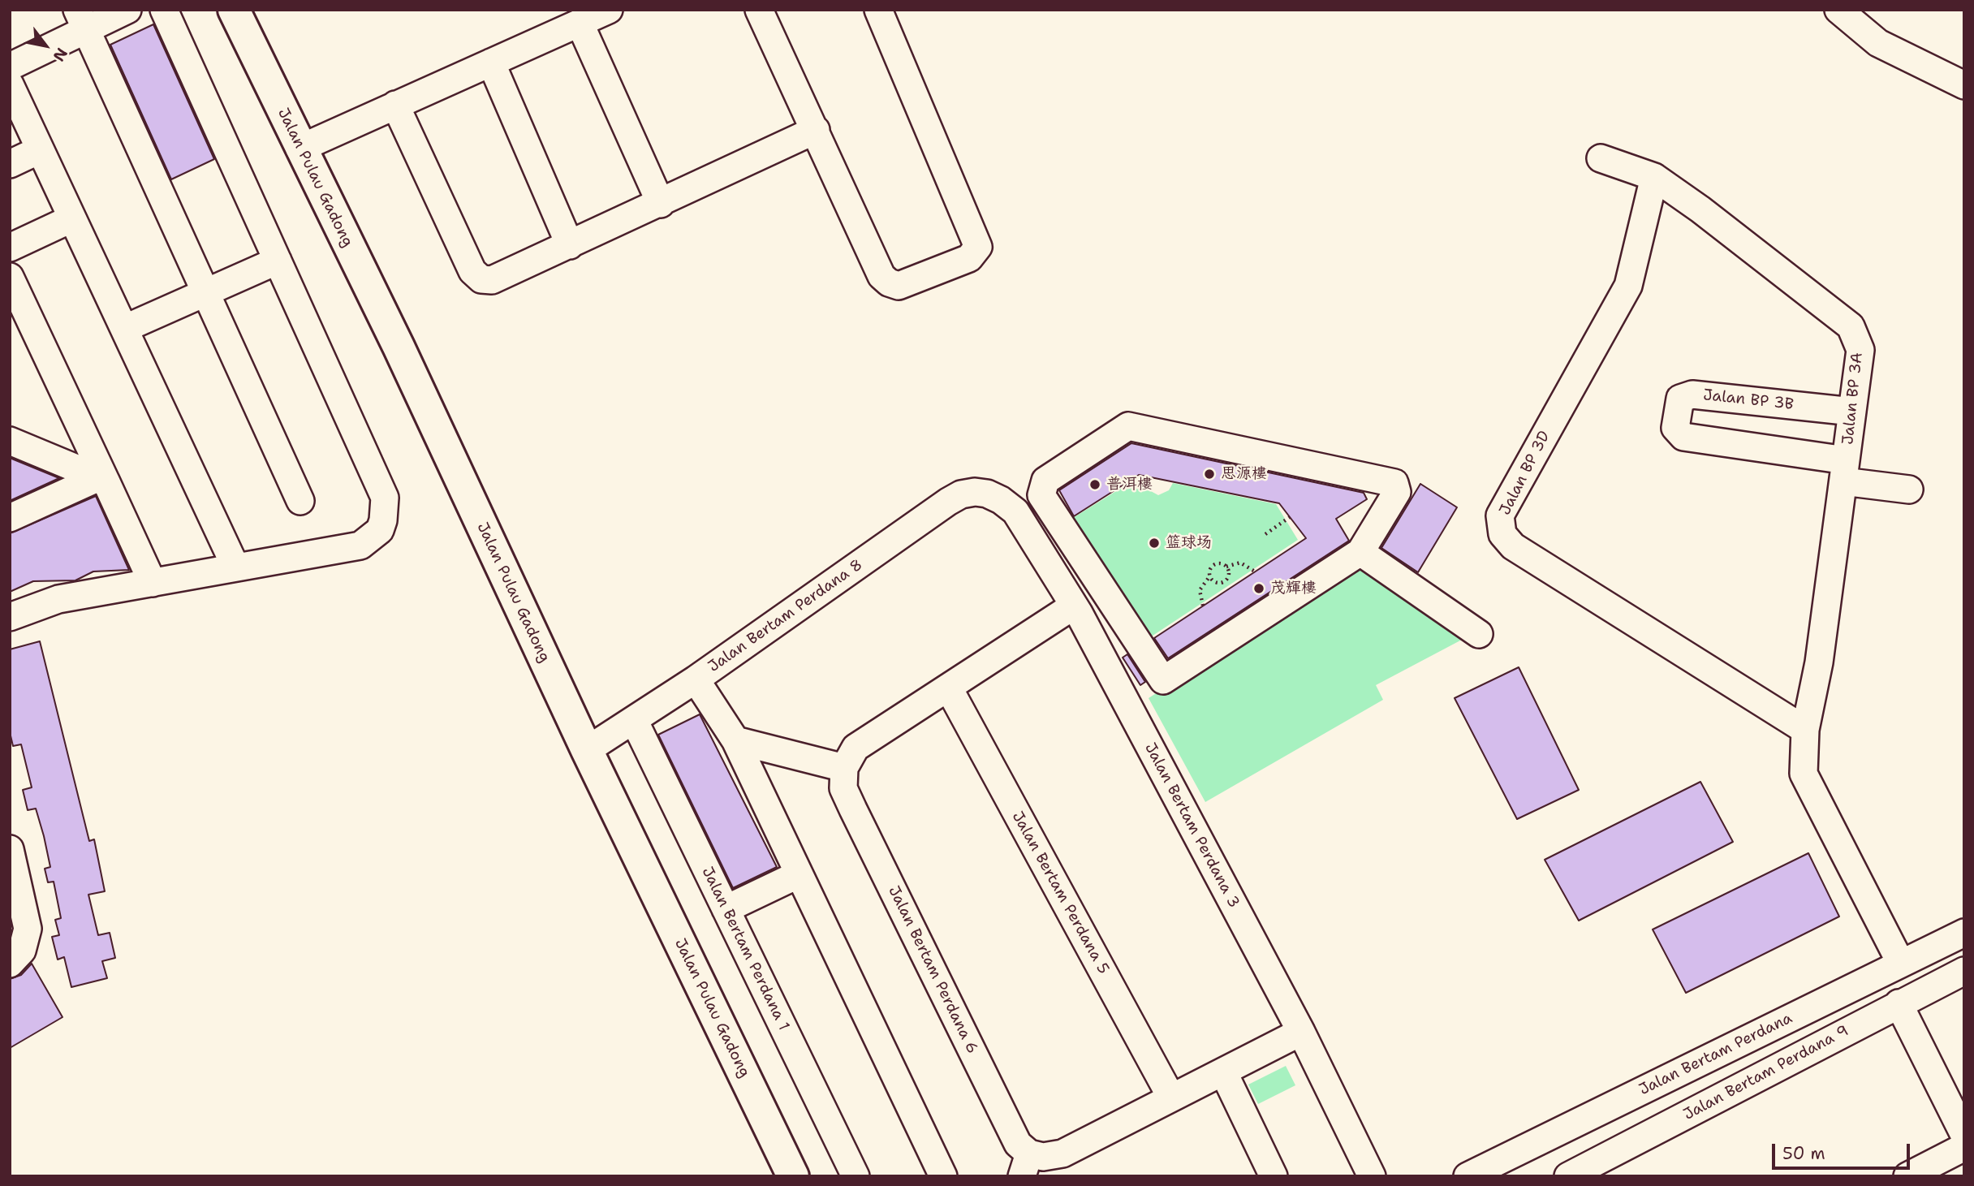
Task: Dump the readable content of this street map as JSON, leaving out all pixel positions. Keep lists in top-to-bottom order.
{
  "streets": {
    "main road": ["Jalan Pulau Gadong"],
    "street": [
      "Jalan BP 3A",
      "Jalan BP 3B",
      "Jalan BP 3D",
      "Jalan Bertam Perdana 8",
      "Jalan Bertam Perdana 3",
      "Jalan Bertam Perdana 5",
      "Jalan Bertam Perdana 1",
      "Jalan Bertam Perdana 6",
      "Jalan Bertam Perdana",
      "Jalan Bertam Perdana 9"
    ]
  },
  "crossings": [
    ["Jalan Pulau Gadong", "Jalan Bertam Perdana 8"],
    ["Jalan BP 3A", "Jalan BP 3B"],
    ["Jalan BP 3A", "Jalan BP 3D"],
    ["Jalan BP 3A", "Jalan Bertam Perdana"],
    ["Jalan Bertam Perdana 8", "Jalan Bertam Perdana 3"],
    ["Jalan Bertam Perdana 8", "Jalan Bertam Perdana 1"]
  ],
  "places": [
    "思源樓",
    "普洱樓",
    "篮球场",
    "茂輝樓"
  ],
  "scale_bar": "50 m",
  "north": "bottom right"
}
